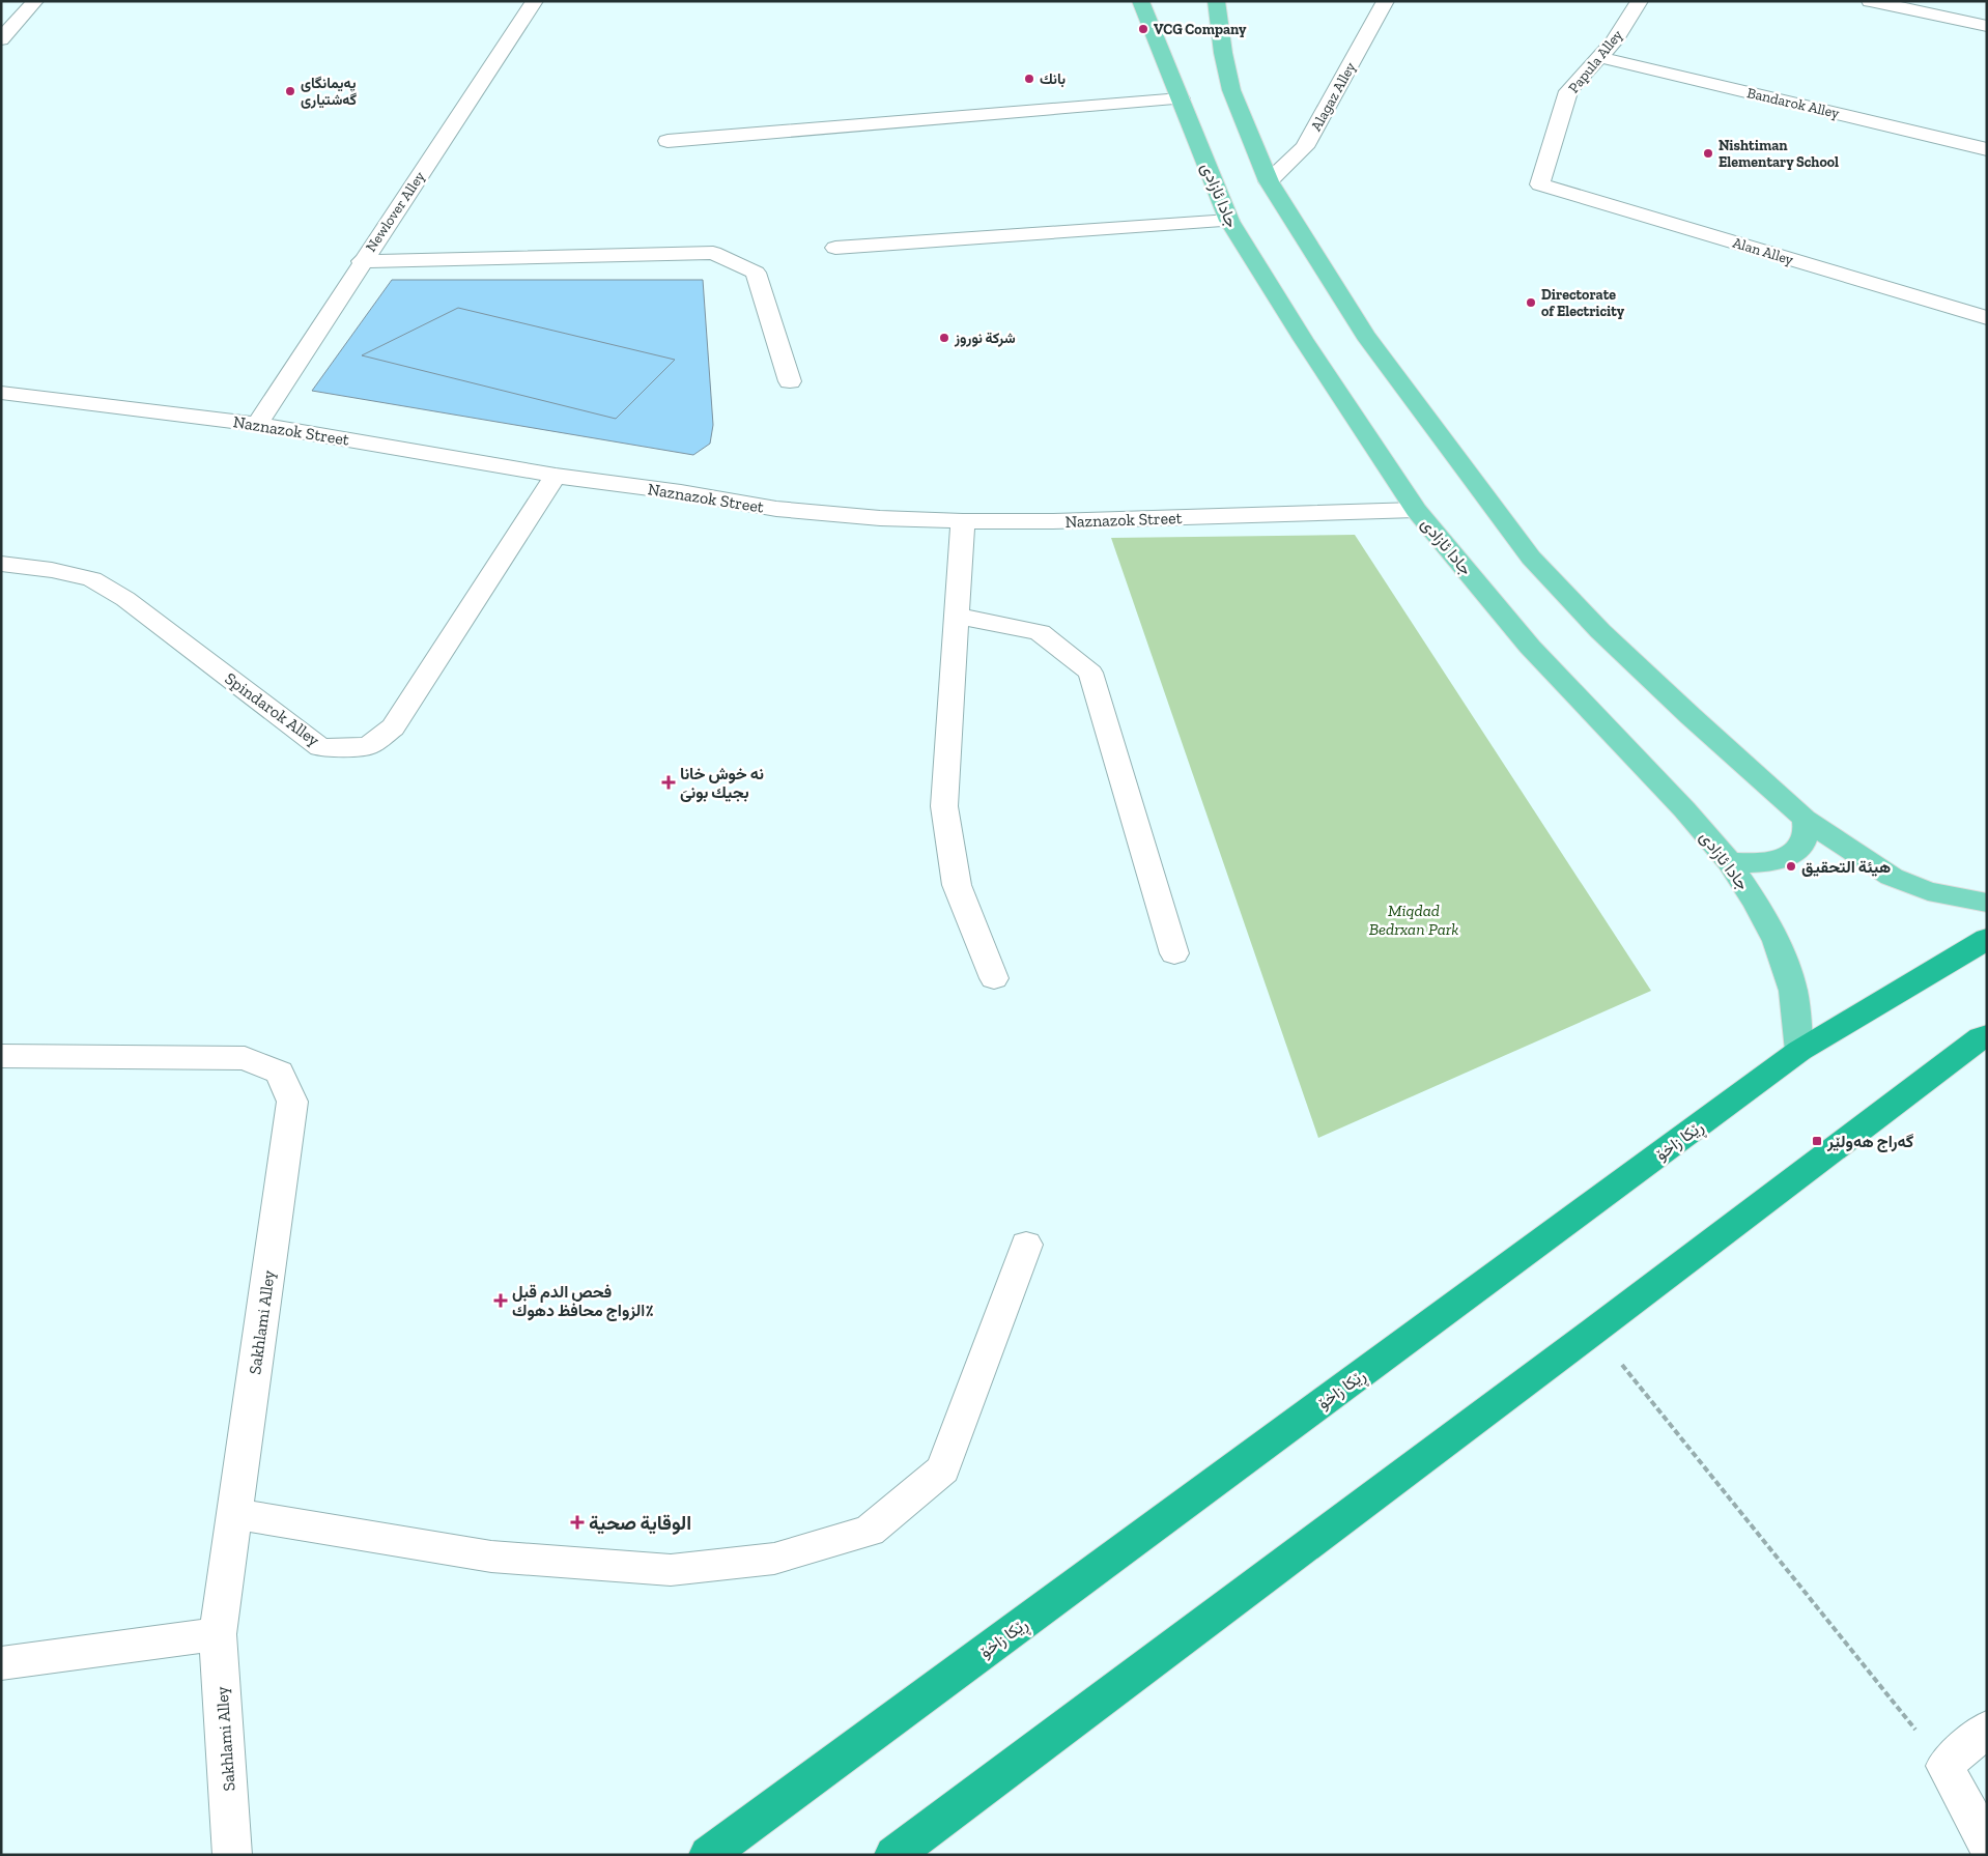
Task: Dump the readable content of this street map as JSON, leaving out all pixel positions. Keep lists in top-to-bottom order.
{
  "streets": {
    "highway": ["ڕێکا زاخۆ"],
    "main road": ["جادا ئازادی"],
    "street": [
      "Papula Alley",
      "Alagaz Alley",
      "Bandarok Alley",
      "Newlover Alley",
      "Alan Alley",
      "Naznazok Street",
      "Spindarok Alley",
      "Sakhlami Alley"
    ]
  },
  "crossings": [
    ["Papula Alley", "Bandarok Alley"],
    ["Papula Alley", "Alan Alley"],
    ["جادا ئازادی", "Naznazok Street"],
    ["جادا ئازادی", "ڕێکا زاخۆ"],
    ["Newlover Alley", "Naznazok Street"],
    ["Naznazok Street", "Spindarok Alley"]
  ],
  "parks": ["Miqdad Bedrxan Park"],
  "places": {
    "other": [
      "VCG Company",
      "بانك",
      "پەیمانگای گەشتیاری",
      "Nishtiman Elementary School",
      "Directorate of Electricity",
      "شركة نوروز",
      "هيئة التحقيق"
    ],
    "health": ["نه خوش خانا بجيك بونىَ", "فحص الدم قبل الزواج محافظ دهوك٪", "الوقایة صحیة"],
    "transit": ["گەراج هەولێر"]
  }
}
